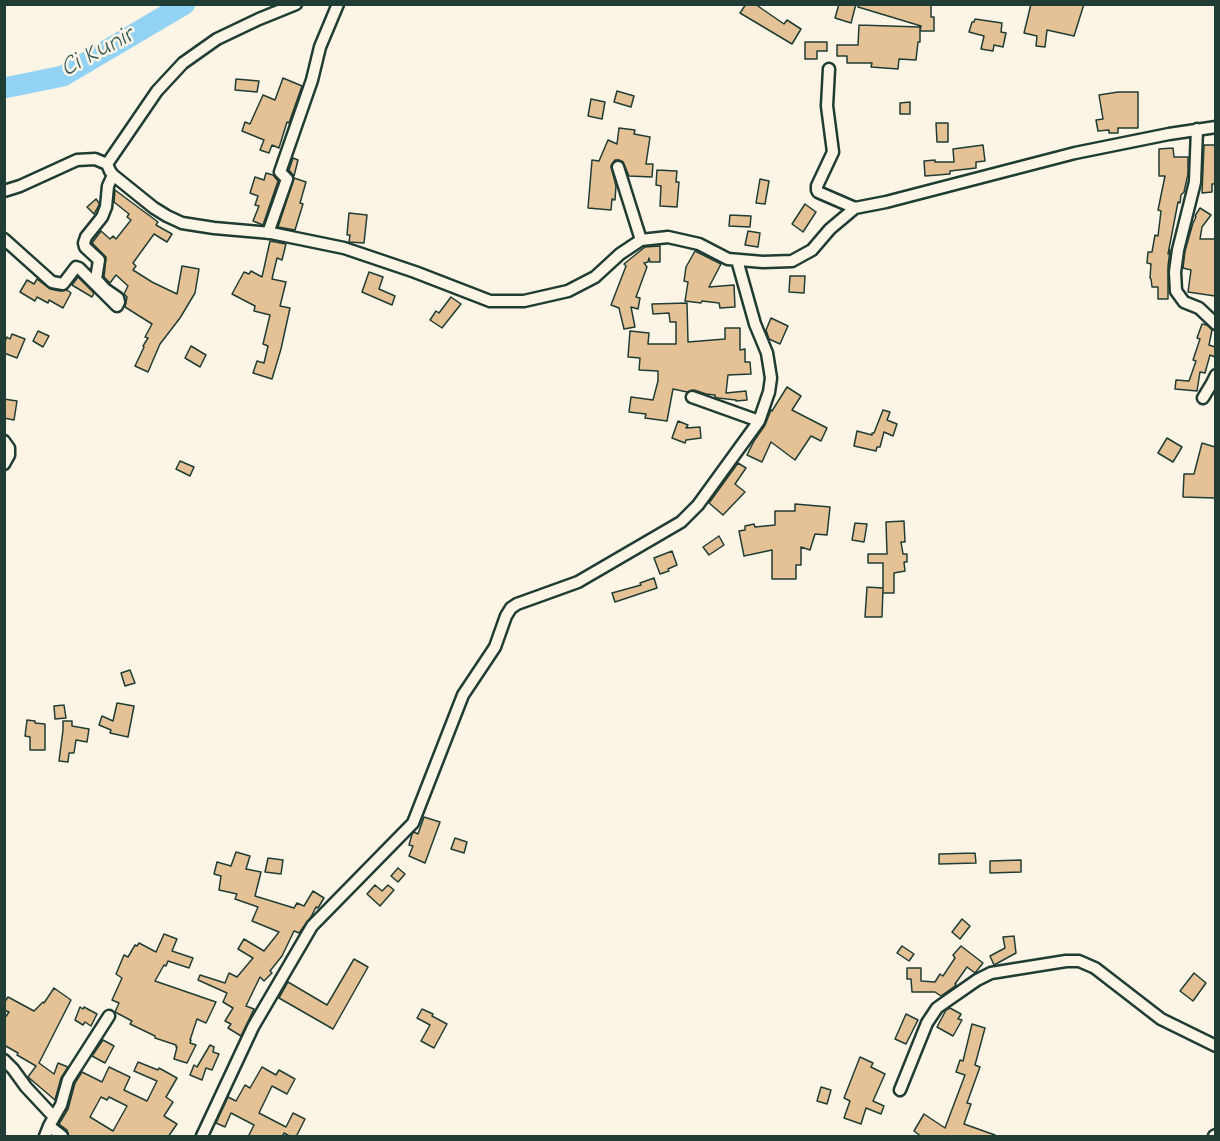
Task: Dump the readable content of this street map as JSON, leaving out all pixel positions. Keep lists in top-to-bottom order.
{
  "water": ["Ci Kunir"]
}
